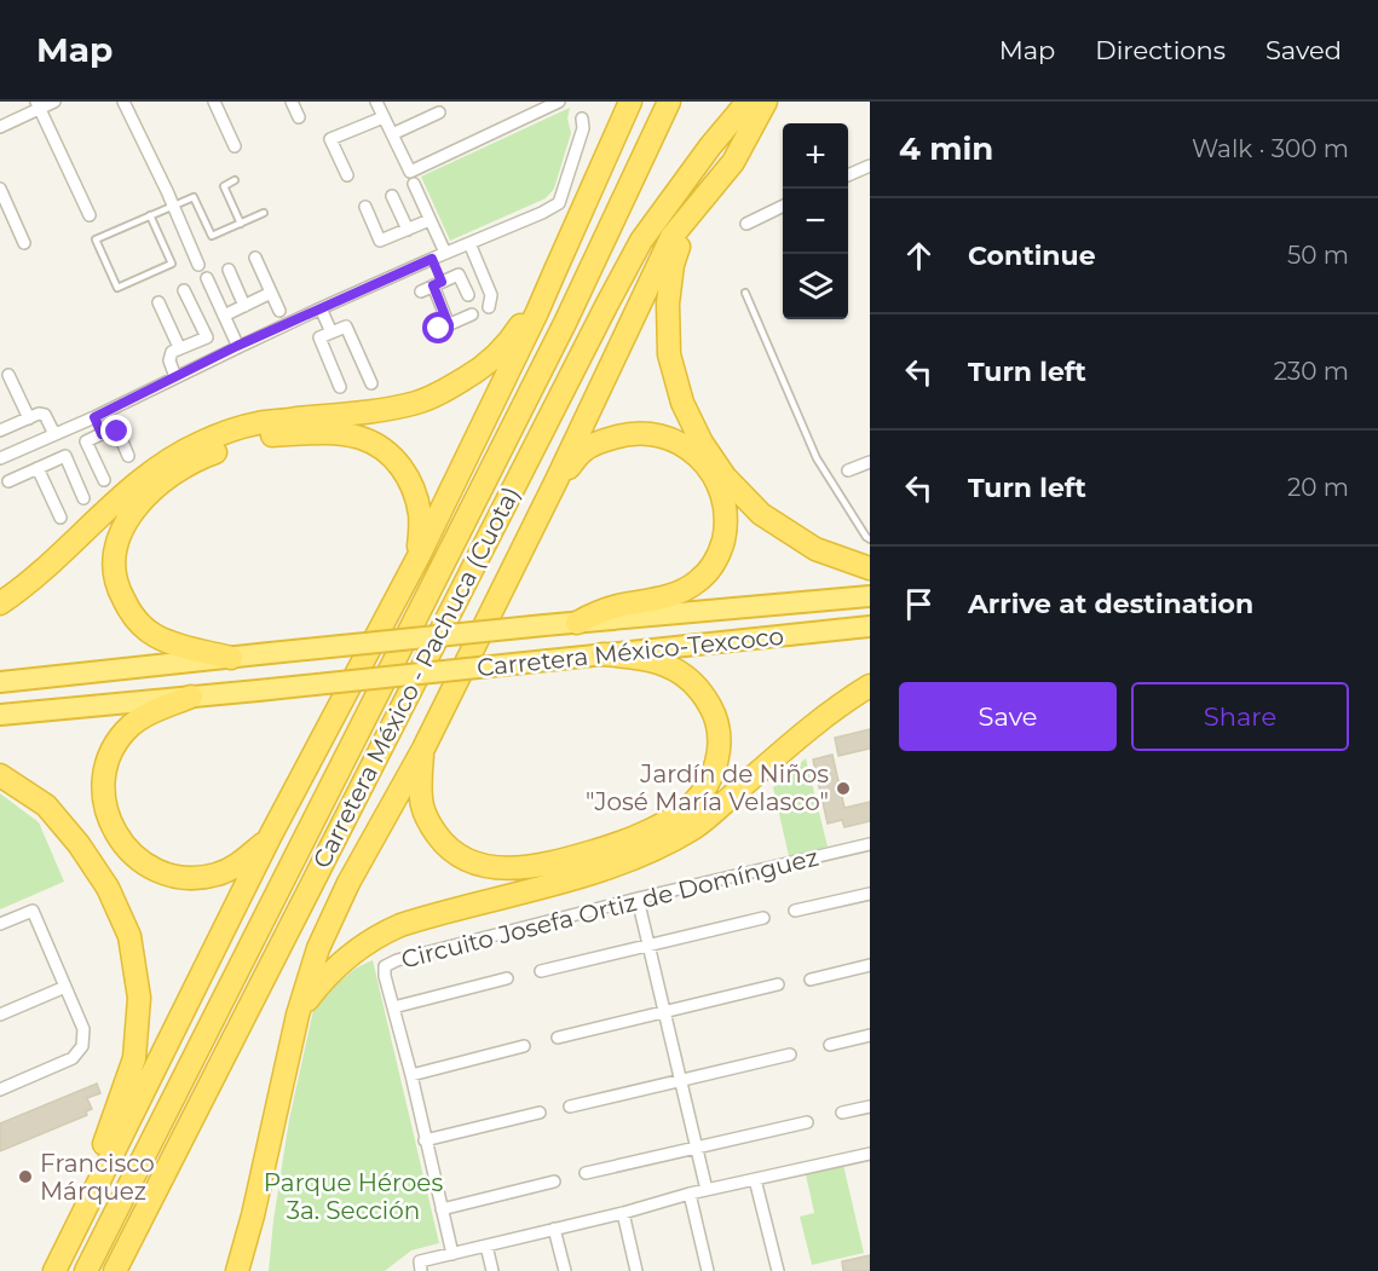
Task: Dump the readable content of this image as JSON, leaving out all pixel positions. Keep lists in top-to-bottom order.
{
  "streets": {
    "highway": ["Carretera México-Texcoco", "Carretera México - Pachuca (Cuota)"],
    "street": ["Circuito Josefa Ortiz de Domínguez"]
  },
  "parks": ["Parque Héroes 3a. Sección"],
  "places": ["Jardín de Niños \"José María Velasco\"", "Francisco Márquez"],
  "page": {
    "header": "Map",
    "nav": ["Map", "Directions", "Saved"],
    "heading": ["4 min", "Walk · 300 m"],
    "map_buttons": ["+", "−"],
    "list": [
      ["Continue", "50 m"],
      ["Turn left", "230 m"],
      ["Turn left", "20 m"],
      "Arrive at destination"
    ],
    "buttons": ["Save", "Share"]
  }
}
